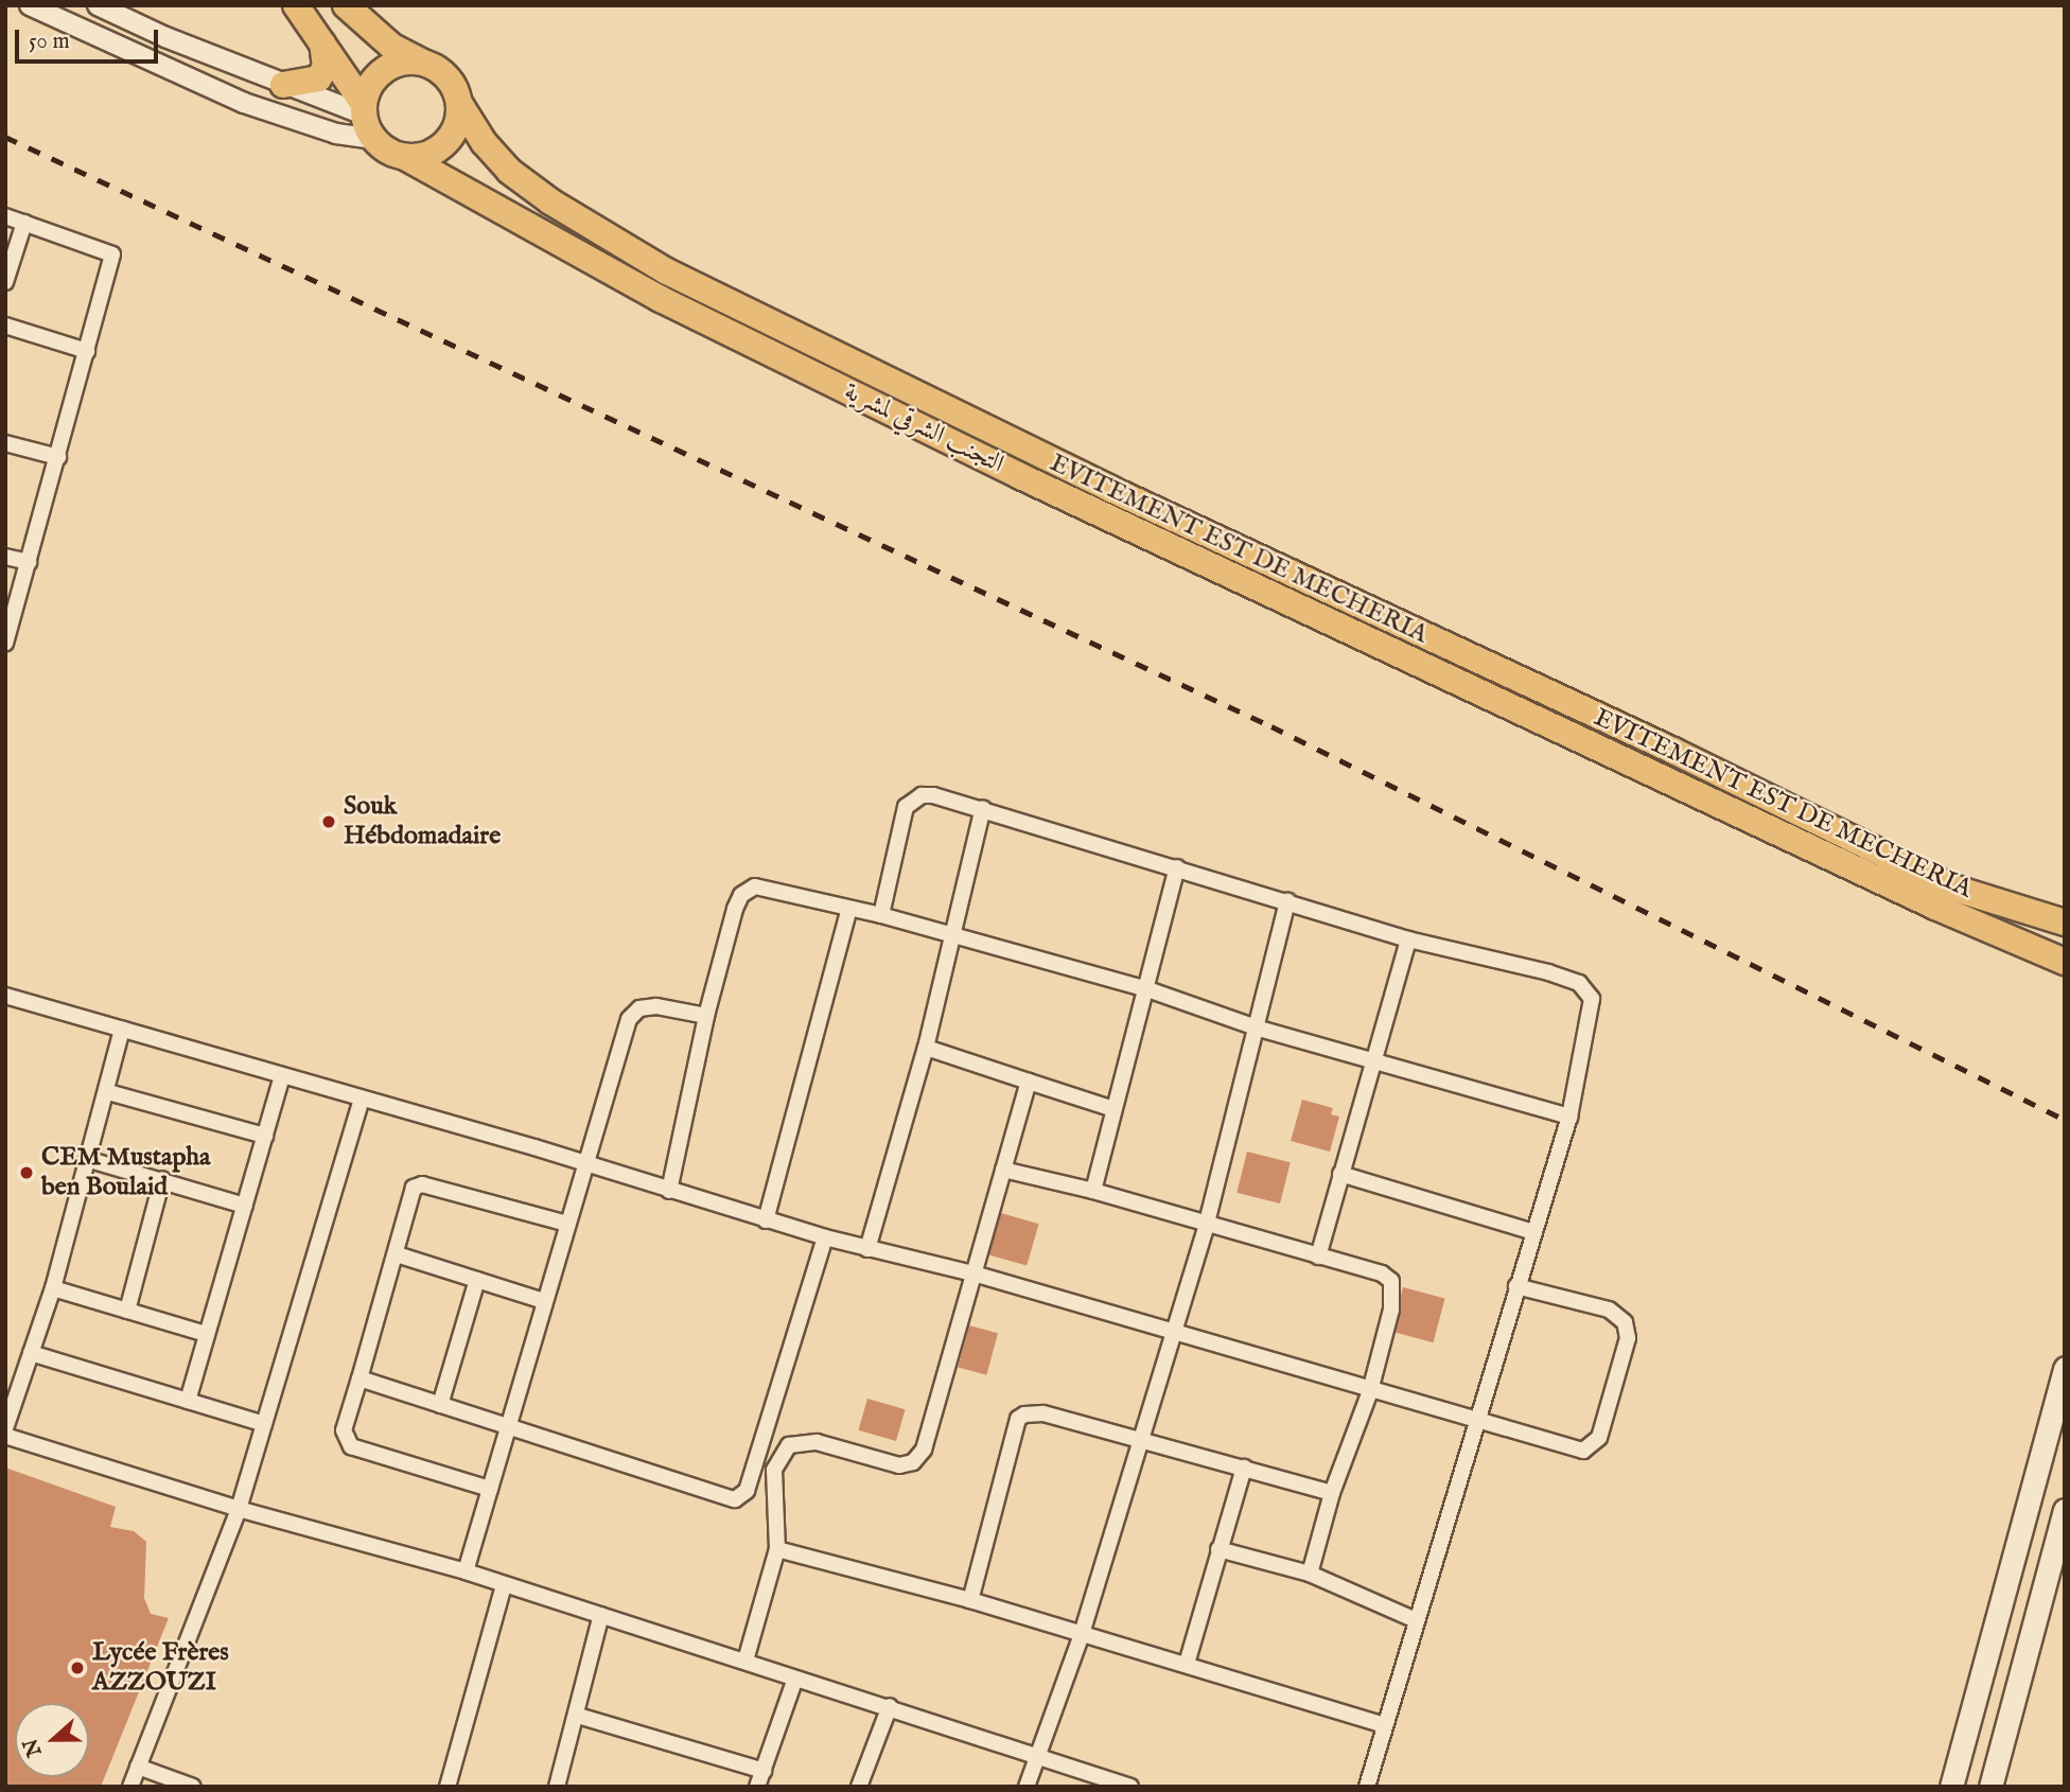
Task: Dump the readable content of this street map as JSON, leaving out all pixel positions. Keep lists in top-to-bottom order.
{
  "streets": {
    "highway": ["التجنب الشرقي لمشرية", "EVITEMENT EST DE MECHERIA"]
  },
  "crossings": [
    ["التجنب الشرقي لمشرية", "EVITEMENT EST DE MECHERIA"]
  ],
  "places": ["Souk Hébdomadaire", "CEM Mustapha ben Boulaid", "Lycée Frères AZZOUZI"],
  "scale_bar": "50 m",
  "north": "left"
}
